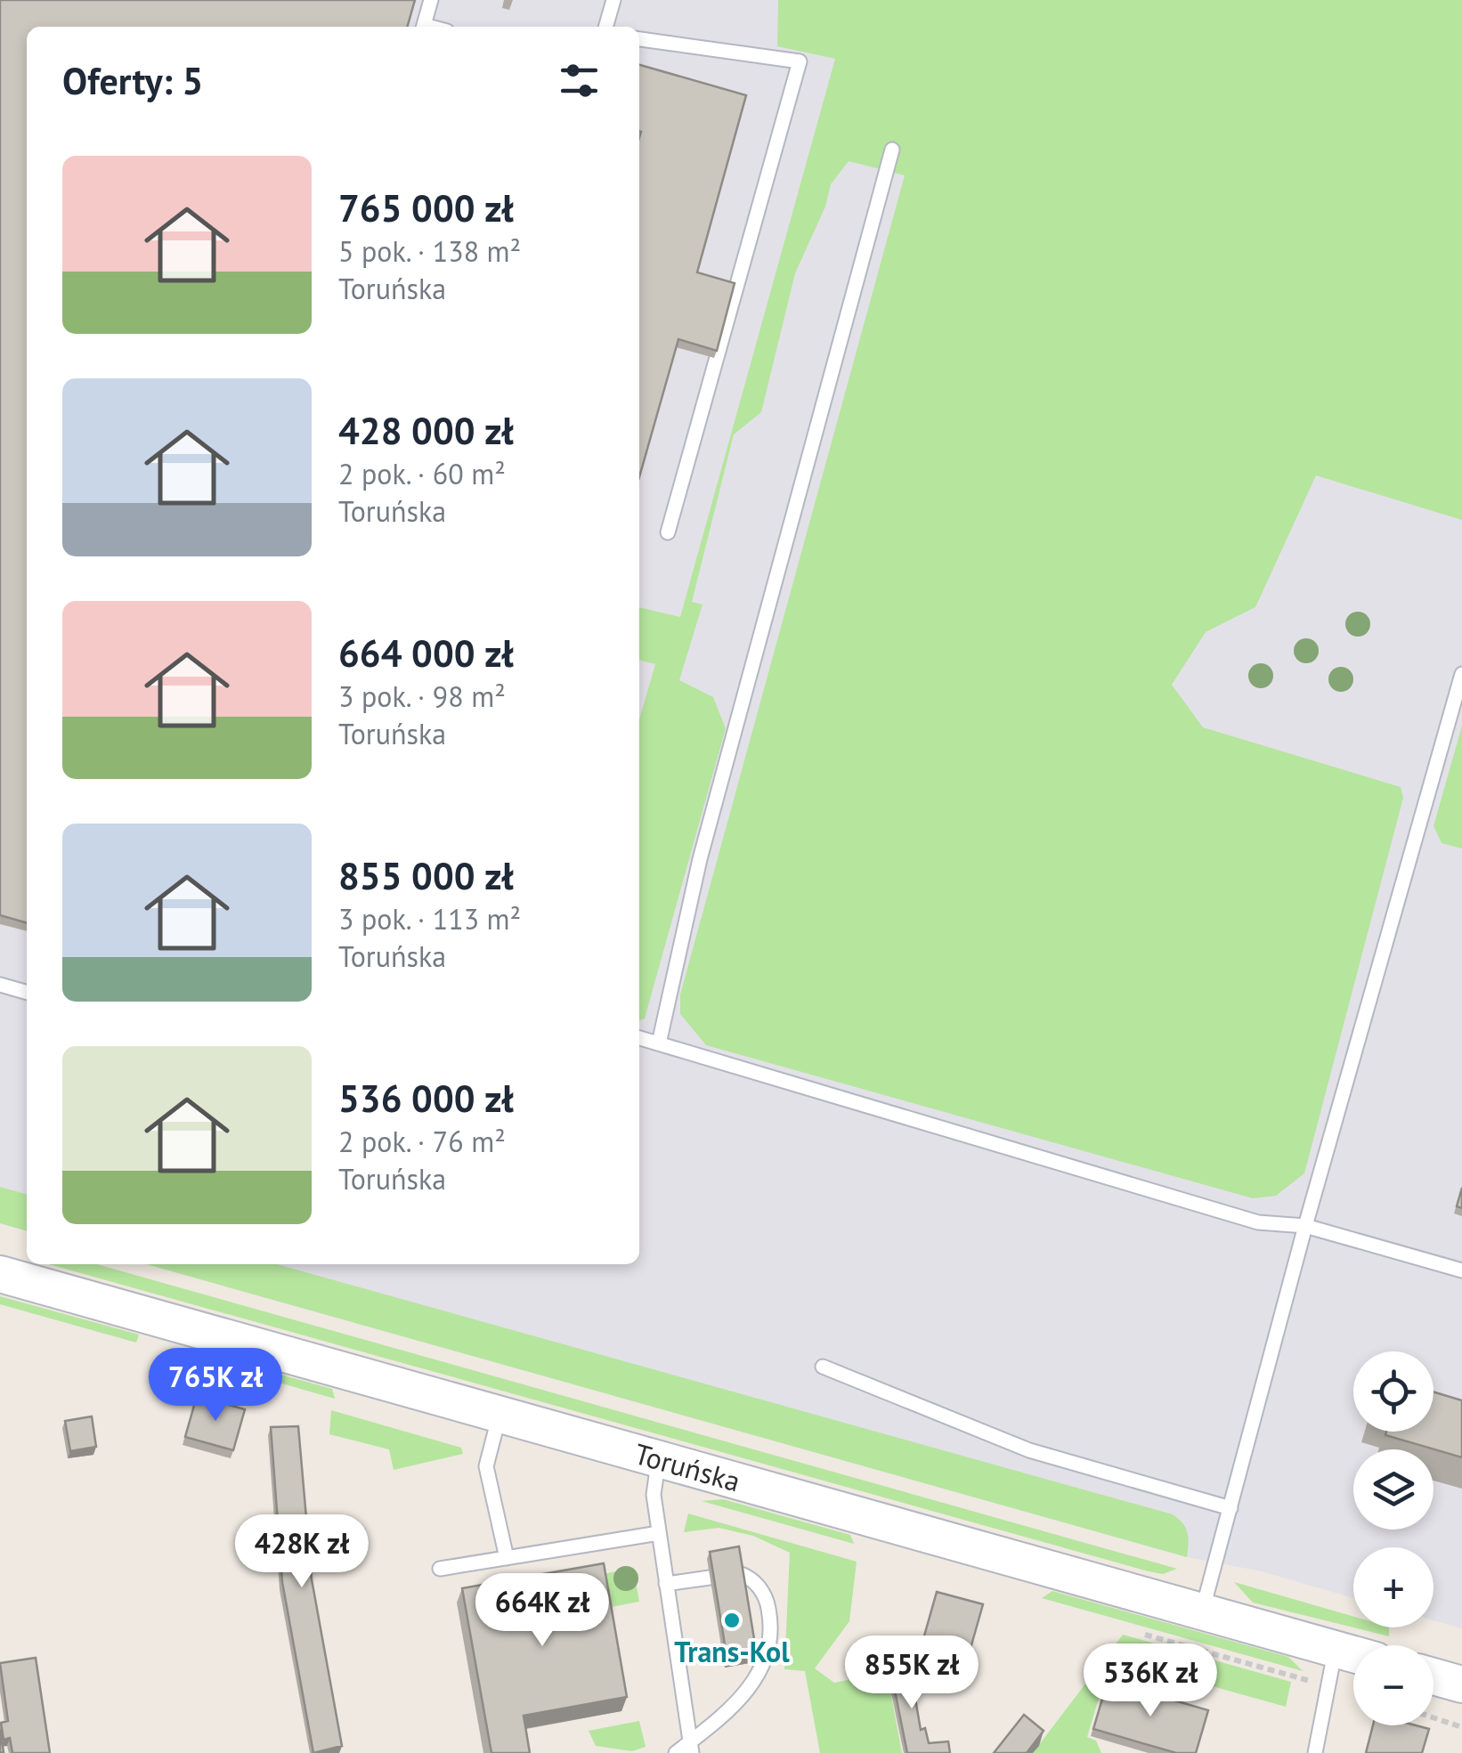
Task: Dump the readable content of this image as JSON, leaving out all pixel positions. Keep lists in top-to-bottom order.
{
  "streets": {
    "street": ["Toruńska"]
  },
  "places": ["Trans-Kol"],
  "page": {
    "heading": "Oferty: 5",
    "list": [
      {
        "name": "765 000 zł",
        "note": "5 pok. · 138 m² · Toruńska"
      },
      {
        "name": "428 000 zł",
        "note": "2 pok. · 60 m² · Toruńska"
      },
      {
        "name": "664 000 zł",
        "note": "3 pok. · 98 m² · Toruńska"
      },
      {
        "name": "855 000 zł",
        "note": "3 pok. · 113 m² · Toruńska"
      },
      {
        "name": "536 000 zł",
        "note": "2 pok. · 76 m² · Toruńska"
      }
    ],
    "price": [
      "765K zł",
      "428K zł",
      "664K zł",
      "855K zł",
      "536K zł"
    ],
    "map_buttons": ["+", "−"]
  }
}
